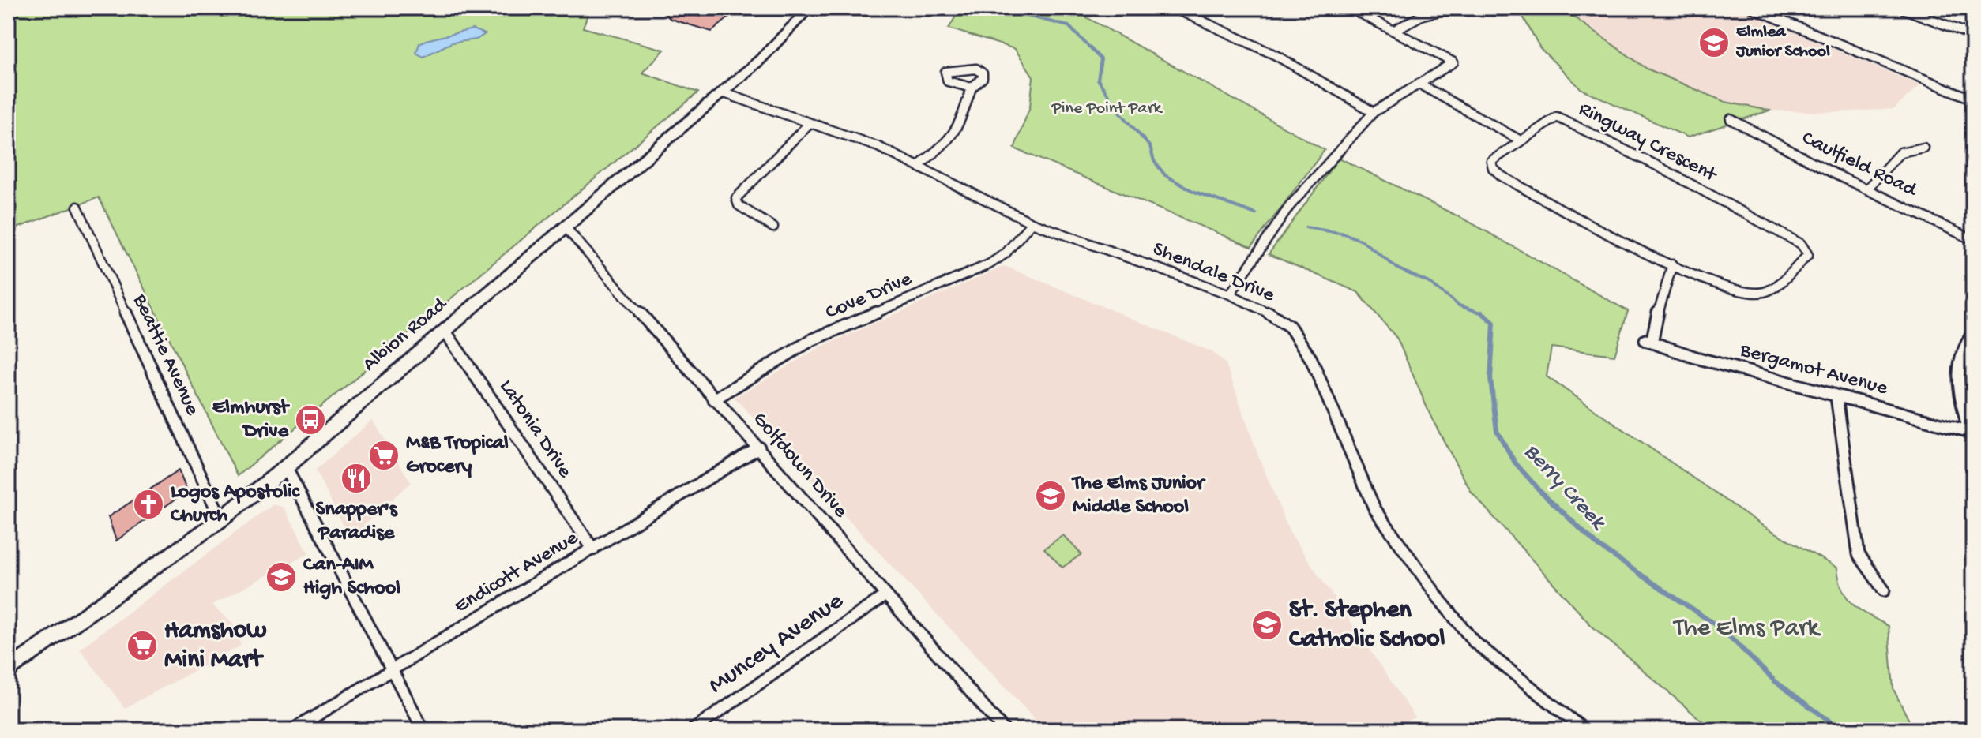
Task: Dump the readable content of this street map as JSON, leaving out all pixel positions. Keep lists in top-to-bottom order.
{
  "streets": {
    "main road": ["Albion Road"],
    "street": [
      "Ringway Crescent",
      "Caulfield Road",
      "Shendale Drive",
      "Cove Drive",
      "Beattie Avenue",
      "Bergamot Avenue",
      "Latonia Drive",
      "Golfdown Drive",
      "Endicott Avenue",
      "Muncey Avenue"
    ]
  },
  "crossings": [
    ["Ringway Crescent", "Bergamot Avenue"],
    ["Shendale Drive", "Cove Drive"],
    ["Shendale Drive", "Albion Road"],
    ["Cove Drive", "Golfdown Drive"],
    ["Albion Road", "Beattie Avenue"],
    ["Albion Road", "Latonia Drive"],
    ["Albion Road", "Golfdown Drive"],
    ["Latonia Drive", "Endicott Avenue"],
    ["Golfdown Drive", "Endicott Avenue"],
    ["Golfdown Drive", "Muncey Avenue"]
  ],
  "water": ["Berry Creek"],
  "parks": ["Pine Point Park", "The Elms Park"],
  "places": {
    "school or university": [
      "Elmlea Junior School",
      "The Elms Junior Middle School",
      "Can-AIM High School",
      "St. Stephen Catholic School"
    ],
    "bus stop": ["Elmhurst Drive"],
    "supermarket": ["M&B Tropical Grocery", "Hamshow Mini Mart"],
    "restaurant": ["Snapper's Paradise"],
    "church": ["Logos Apostolic Church"]
  }
}
